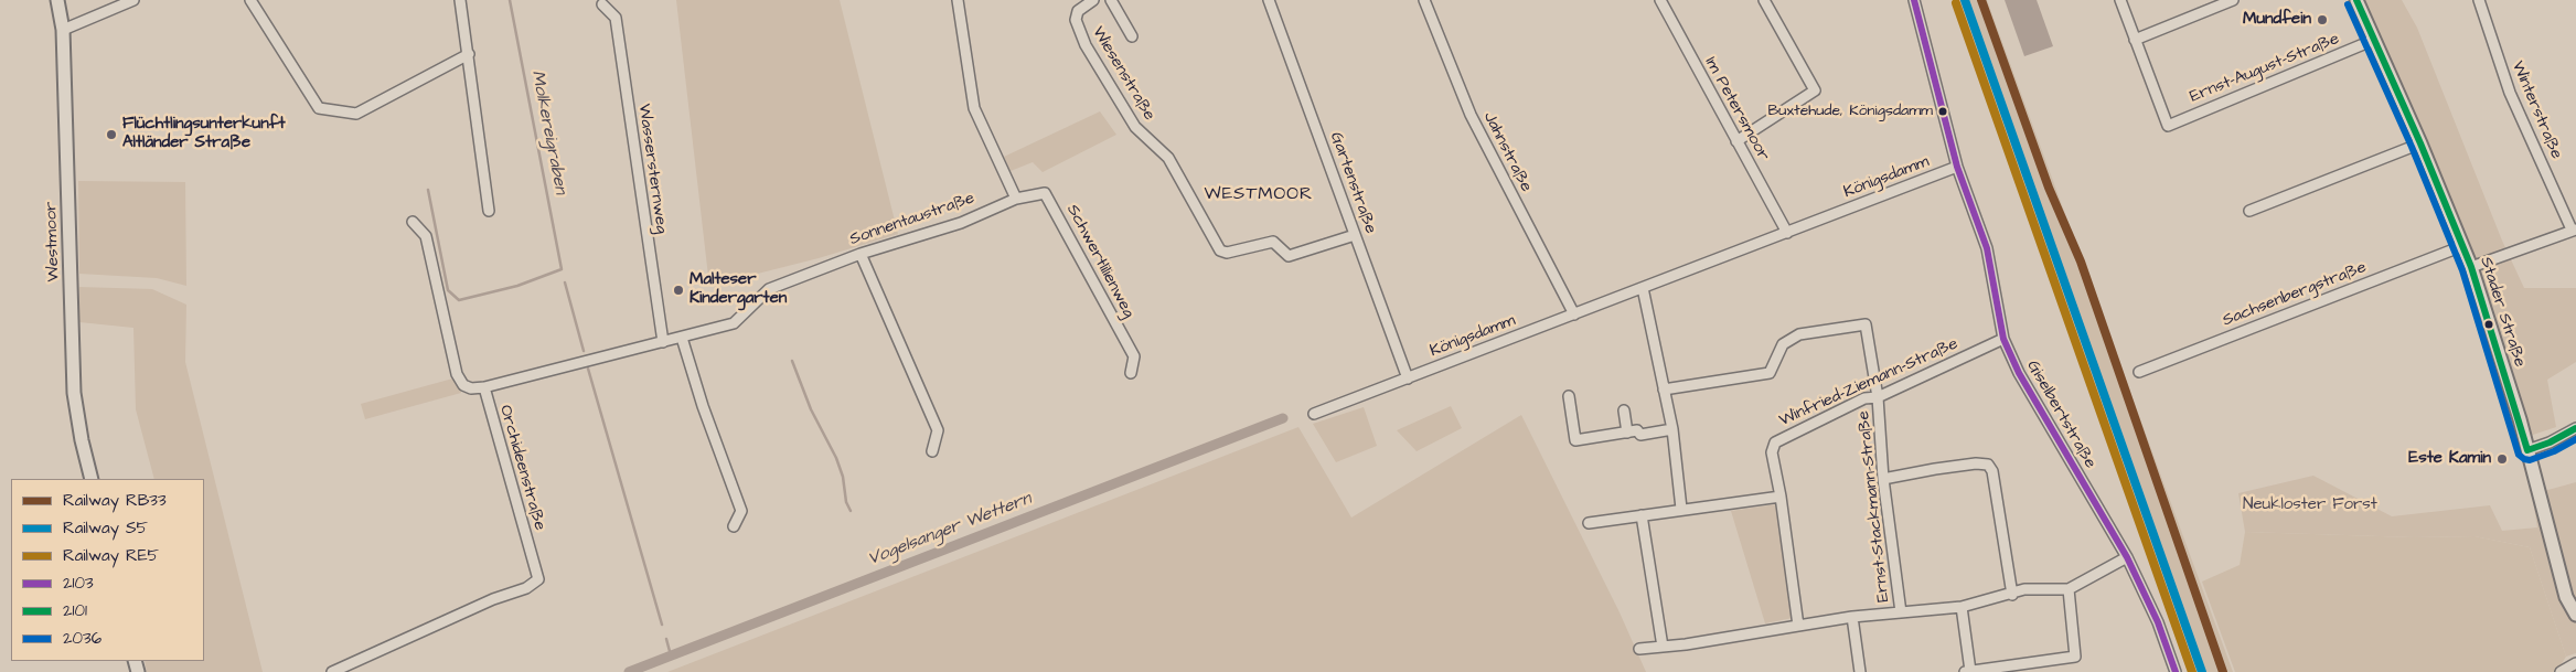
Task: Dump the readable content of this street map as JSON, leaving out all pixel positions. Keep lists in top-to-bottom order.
{
  "streets": {
    "street": [
      "Ernst-August-Straße",
      "Wiesenstraße",
      "Im Petersmoor",
      "Winterstraße",
      "Jahnstraße",
      "Wassersternweg",
      "Königsdamm",
      "Gartenstraße",
      "Sonnentaustraße",
      "Westmoor",
      "Schwertlilienweg",
      "Sachsenbergstraße",
      "Stader Straße",
      "Winfried-Ziemann-Straße",
      "Giselbertstraße",
      "Orchideenstraße",
      "Ernst-Stackmann-Straße"
    ]
  },
  "crossings": [
    ["Ernst-August-Straße", "Stader Straße"],
    ["Wiesenstraße", "Gartenstraße"],
    ["Im Petersmoor", "Königsdamm"],
    ["Jahnstraße", "Königsdamm"],
    ["Wassersternweg", "Orchideenstraße"],
    ["Königsdamm", "Gartenstraße"],
    ["Königsdamm", "Giselbertstraße"],
    ["Sonnentaustraße", "Schwertlilienweg"],
    ["Sonnentaustraße", "Orchideenstraße"],
    ["Sachsenbergstraße", "Stader Straße"],
    ["Winfried-Ziemann-Straße", "Giselbertstraße"],
    ["Winfried-Ziemann-Straße", "Ernst-Stackmann-Straße"]
  ],
  "districts": ["WESTMOOR"],
  "water": ["Molkereigraben", "Vogelsanger Wettern"],
  "parks": ["Neukloster Forst"],
  "places": [
    "Mundfein",
    "Buxtehude, Königsdamm",
    "Flüchtlingsunterkunft Altländer Straße",
    "Malteser Kindergarten",
    "Este Kamin"
  ],
  "lines": [
    "rail line RB33",
    "rail line S5",
    "transit line 2103",
    "transit line 2101",
    "rail line RE5",
    "transit line 2036"
  ],
  "legend": [
    "Railway RB33",
    "Railway S5",
    "Railway RE5",
    "2103",
    "2101",
    "2036"
  ]
}
